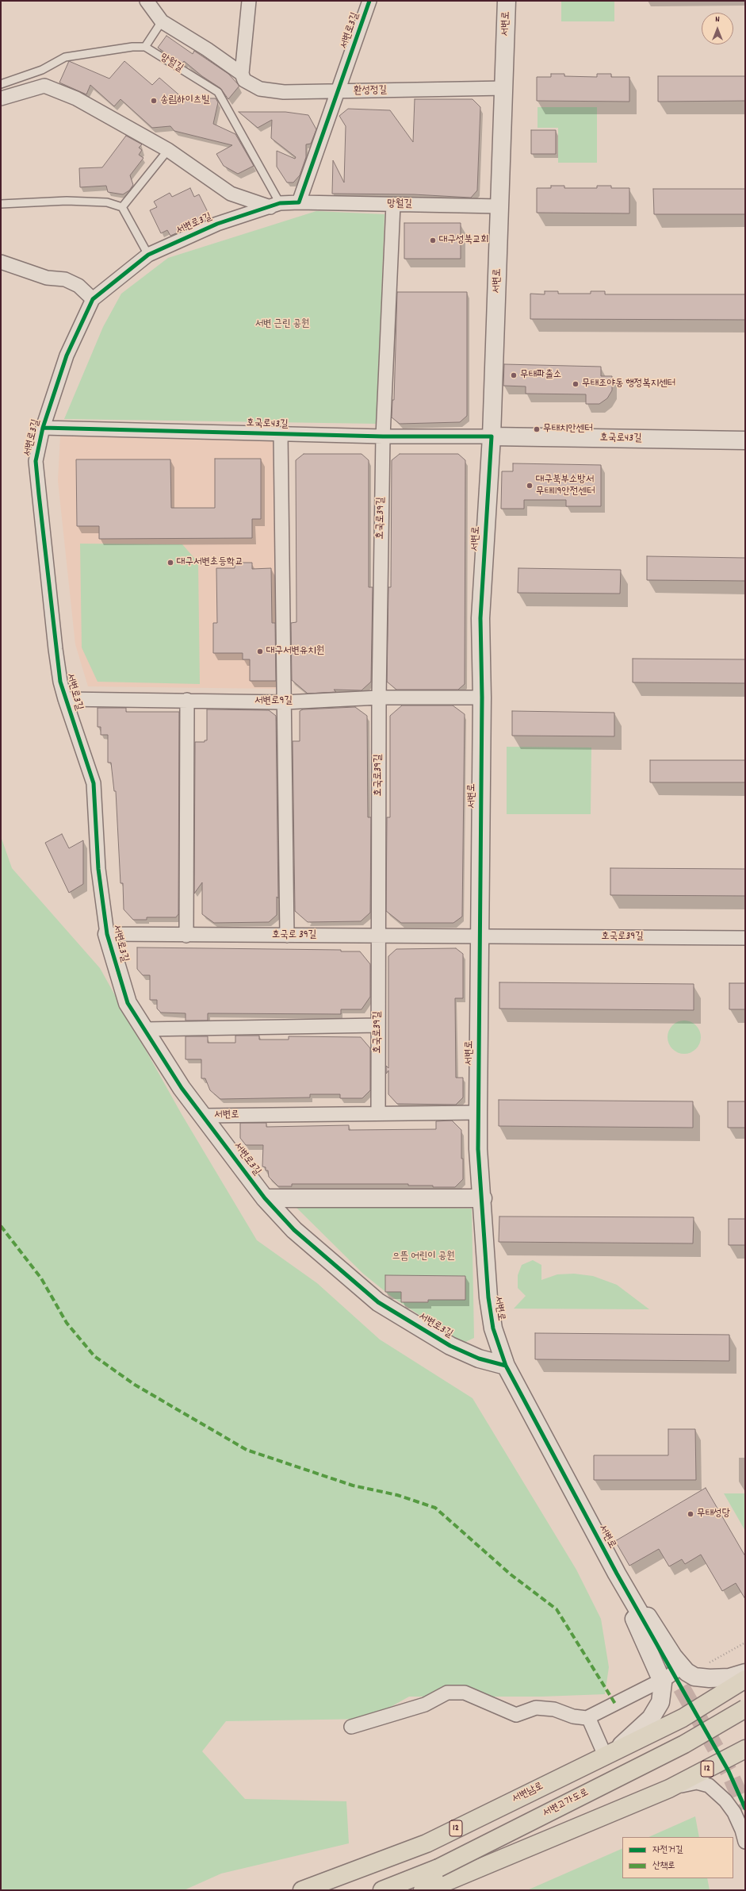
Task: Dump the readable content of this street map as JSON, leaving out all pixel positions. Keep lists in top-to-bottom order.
{
  "streets": {
    "highway": ["12", "서변남로", "서변고가도로"],
    "street": [
      "서변로",
      "서변로3길",
      "망월길",
      "환성정길",
      "호국로43길",
      "호국로39길",
      "서변로9길",
      "호국로 39길"
    ]
  },
  "crossings": [
    ["서변로", "서변로3길"],
    ["서변로", "망월길"],
    ["서변로", "환성정길"],
    ["서변로", "호국로43길"],
    ["서변로", "호국로39길"],
    ["서변로", "서변로9길"],
    ["서변로", "호국로 39길"],
    ["서변로3길", "망월길"],
    ["서변로3길", "환성정길"],
    ["서변로3길", "호국로43길"],
    ["서변로3길", "서변로9길"],
    ["서변로3길", "호국로 39길"],
    ["호국로43길", "호국로39길"],
    ["호국로43길", "서변로9길"],
    ["호국로39길", "서변로9길"],
    ["호국로39길", "호국로 39길"]
  ],
  "parks": ["서변 근린 공원", "으뜸 어린이 공원"],
  "places": [
    "송림하이츠빌",
    "대구성북교회",
    "무태파출소",
    "무태조야동 행정복지센터",
    "무태치안센터",
    "대구북부소방서 무태119안전센터",
    "대구서변초등학교",
    "대구서변유치원",
    "무태성당"
  ],
  "legend": ["자전거길", "산책로"],
  "north": "top"
}
